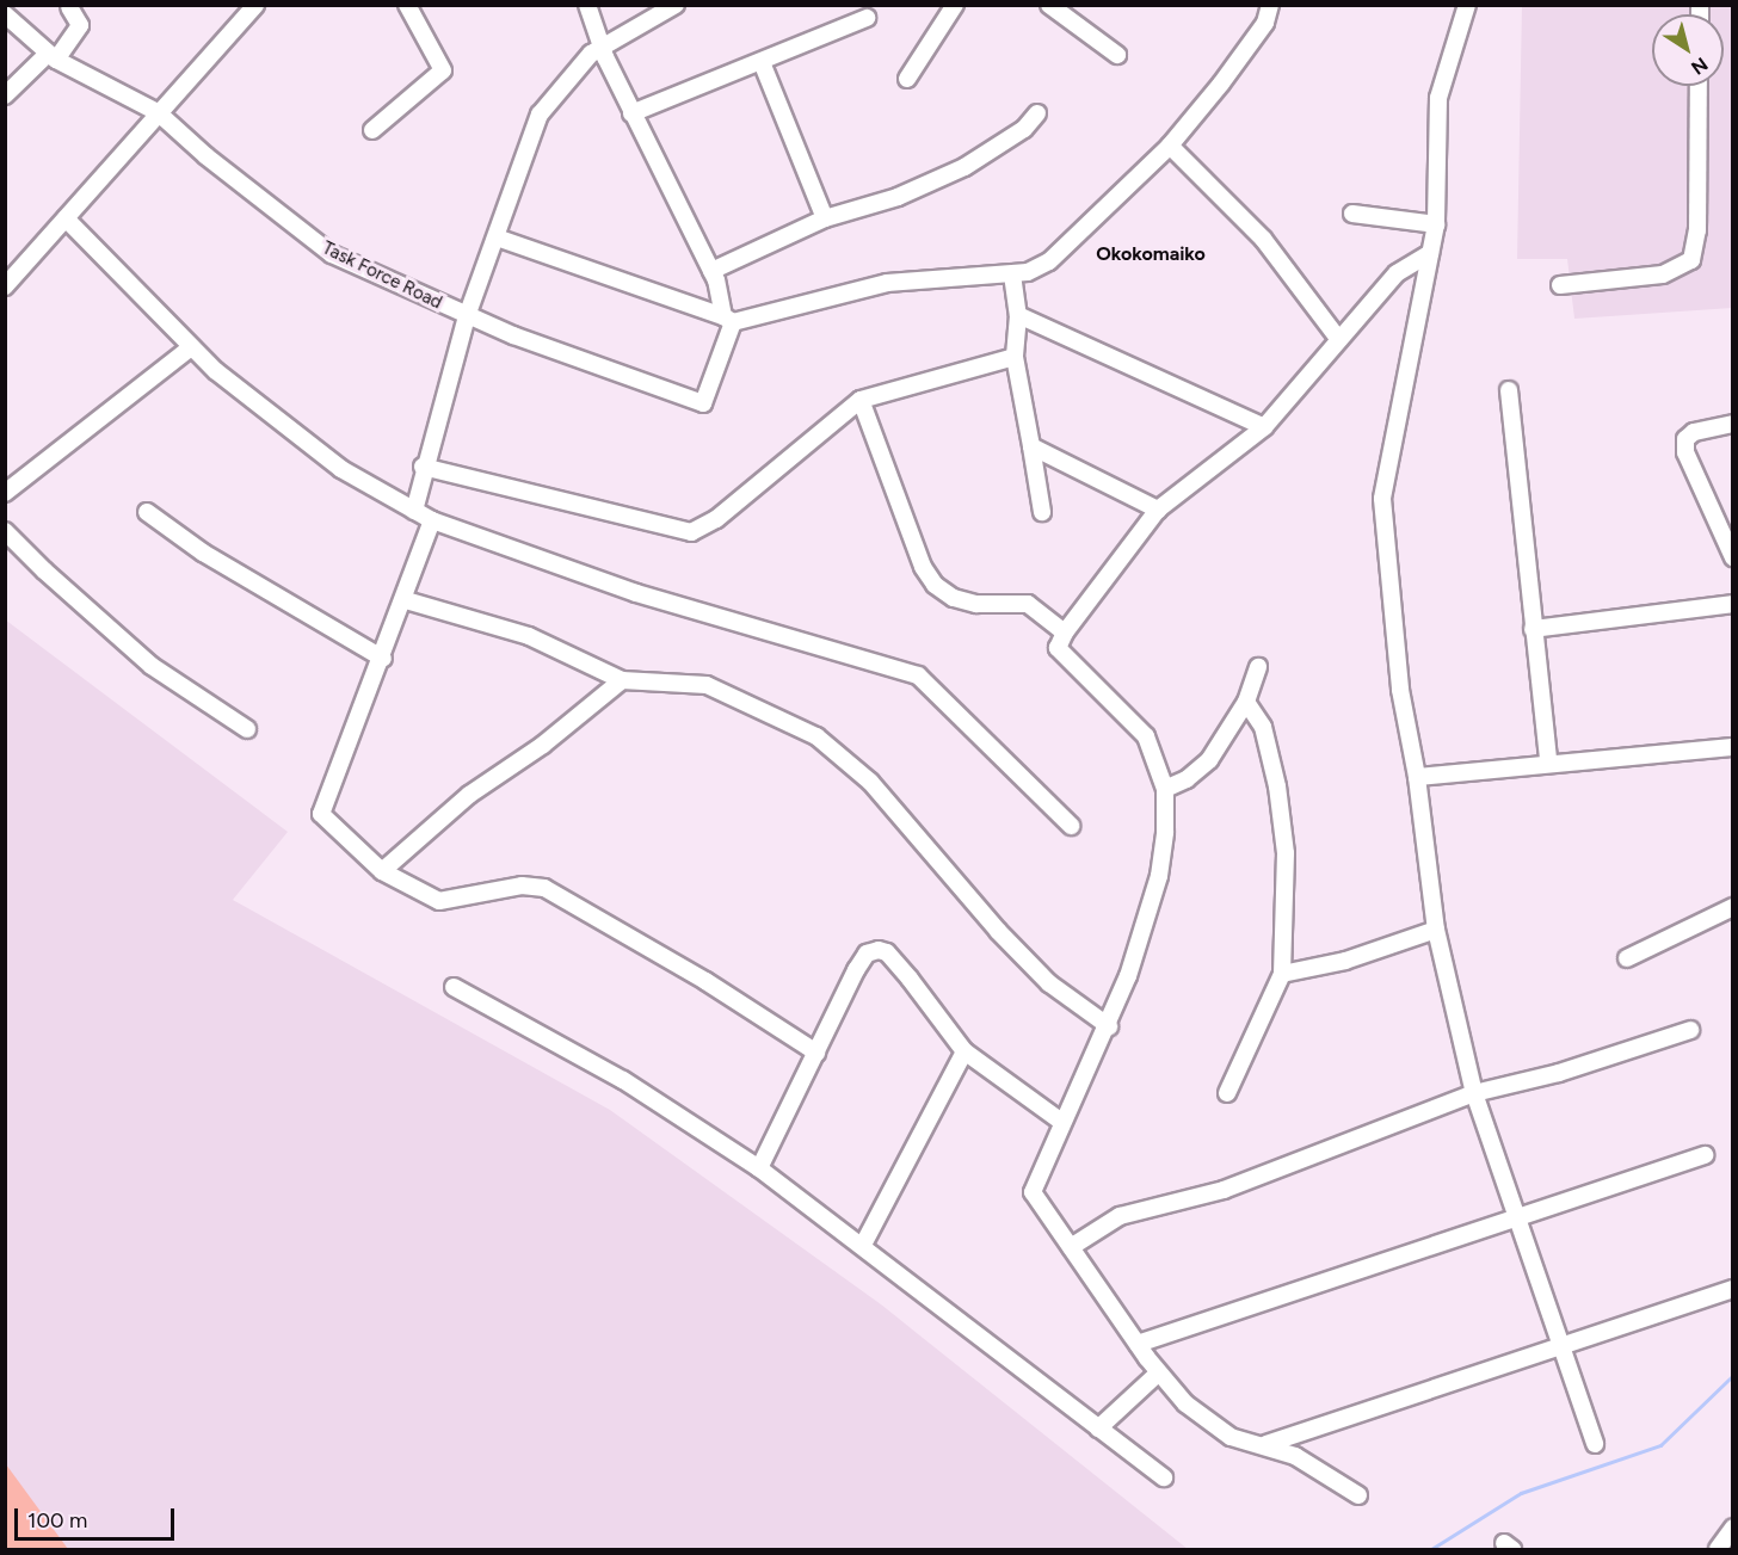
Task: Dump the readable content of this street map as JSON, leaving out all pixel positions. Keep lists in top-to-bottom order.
{
  "streets": {
    "street": ["Task Force Road"]
  },
  "districts": ["Okokomaiko"],
  "scale_bar": "100 m",
  "north": "bottom right"
}
